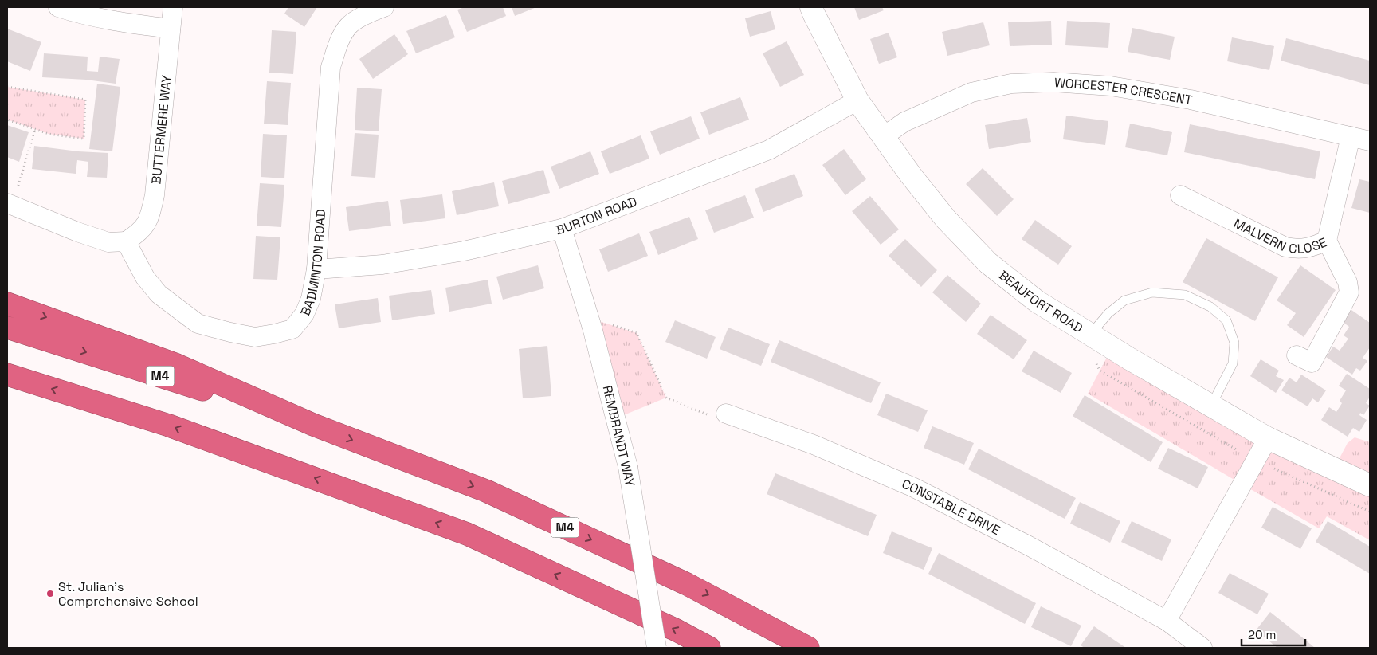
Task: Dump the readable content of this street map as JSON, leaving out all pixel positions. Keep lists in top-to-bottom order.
{
  "streets": {
    "highway": ["M4"],
    "street": [
      "WORCESTER CRESCENT",
      "BUTTERMERE WAY",
      "BURTON ROAD",
      "MALVERN CLOSE",
      "BADMINTON ROAD",
      "BEAUFORT ROAD",
      "REMBRANDT WAY",
      "CONSTABLE DRIVE"
    ]
  },
  "crossings": [
    ["WORCESTER CRESCENT", "MALVERN CLOSE"],
    ["WORCESTER CRESCENT", "BEAUFORT ROAD"],
    ["BUTTERMERE WAY", "BADMINTON ROAD"],
    ["BURTON ROAD", "BADMINTON ROAD"],
    ["BURTON ROAD", "BEAUFORT ROAD"],
    ["BURTON ROAD", "REMBRANDT WAY"]
  ],
  "places": ["St. Julian's Comprehensive School"],
  "scale_bar": "20 m"
}
